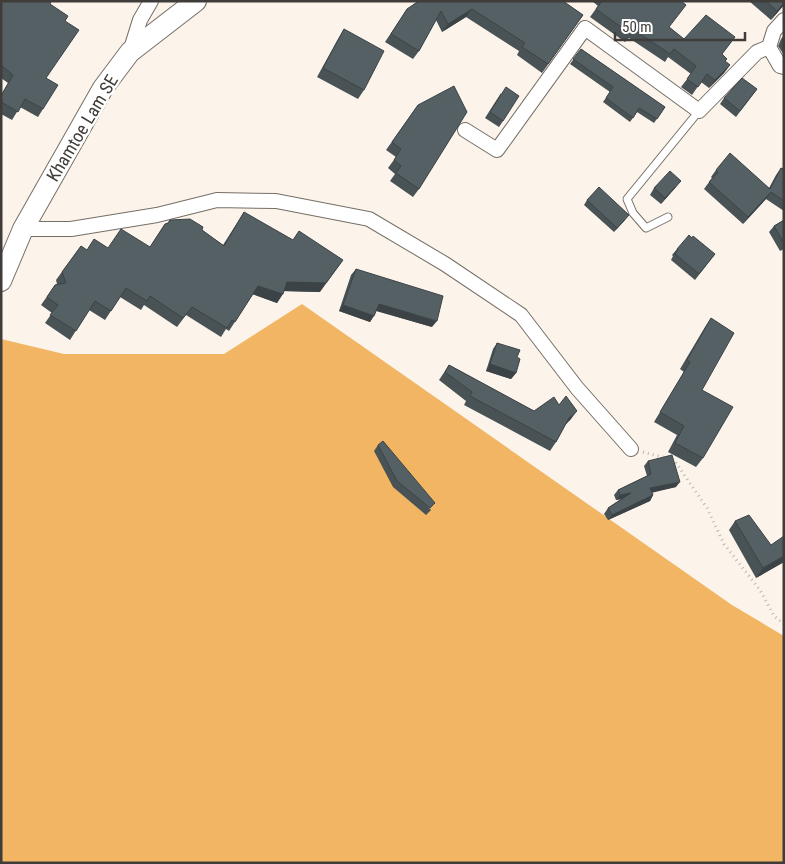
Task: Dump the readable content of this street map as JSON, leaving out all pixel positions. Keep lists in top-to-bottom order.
{
  "streets": {
    "main road": ["Khamtoe Lam SE"]
  },
  "scale_bar": "50 m"
}
